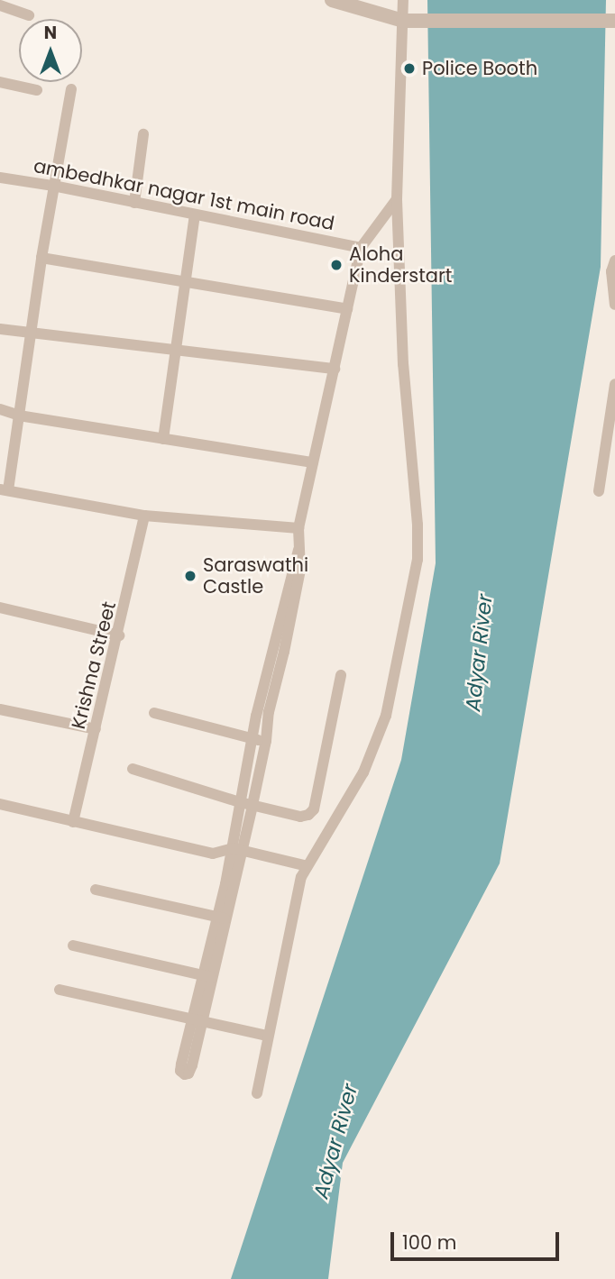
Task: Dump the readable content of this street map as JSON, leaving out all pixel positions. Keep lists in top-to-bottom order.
{
  "streets": {
    "street": ["ambedhkar nagar 1st main road", "Krishna Street"]
  },
  "water": ["Adyar River"],
  "places": ["Police Booth", "Aloha Kinderstart", "Saraswathi Castle"],
  "scale_bar": "100 m",
  "north": "top"
}
